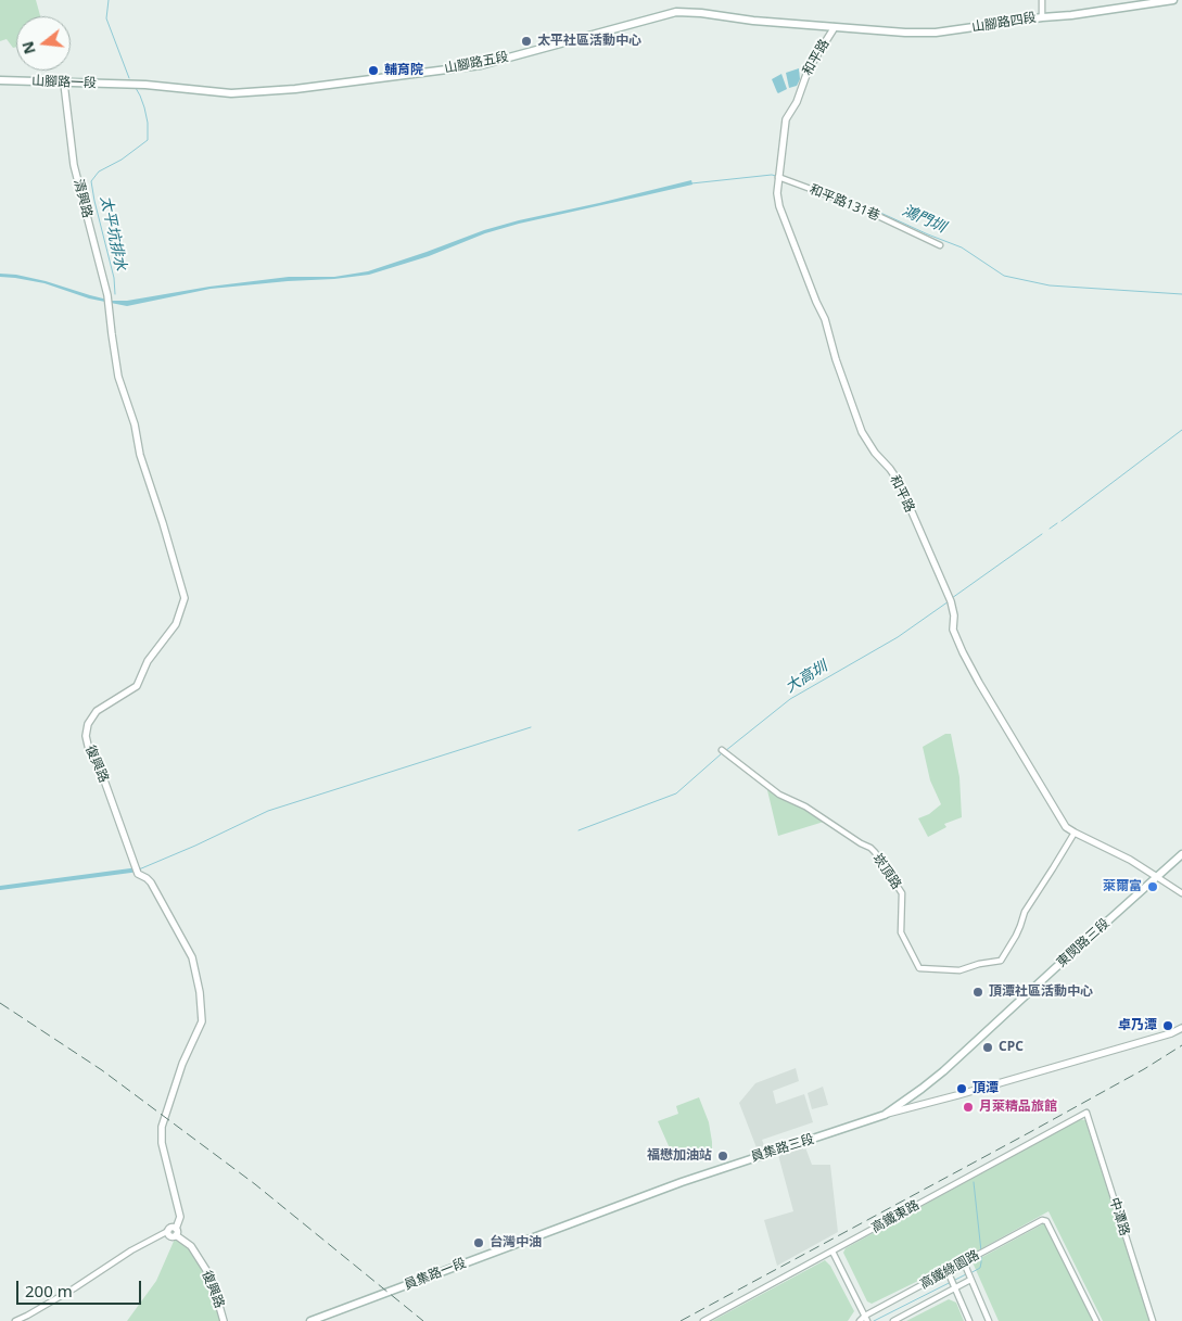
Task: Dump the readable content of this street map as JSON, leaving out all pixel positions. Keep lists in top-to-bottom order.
{
  "streets": {
    "main road": [
      "山腳路四段",
      "山腳路五段",
      "山腳路一段",
      "東閔路三段",
      "員集路三段",
      "員集路一段"
    ],
    "street": [
      "和平路",
      "清興路",
      "和平路131巷",
      "復興路",
      "崁頂路",
      "高鐵東路",
      "中潭路",
      "高鐵綠園路"
    ]
  },
  "crossings": [
    ["山腳路四段", "和平路"],
    ["山腳路四段", "山腳路五段"],
    ["和平路", "山腳路五段"],
    ["和平路", "和平路131巷"],
    ["和平路", "崁頂路"],
    ["和平路", "東閔路三段"],
    ["山腳路五段", "山腳路一段"],
    ["山腳路一段", "清興路"],
    ["清興路", "復興路"],
    ["東閔路三段", "員集路三段"],
    ["員集路三段", "員集路一段"],
    ["高鐵東路", "中潭路"]
  ],
  "water": ["鴻門圳", "太平坑排水", "大高圳"],
  "places": [
    "太平社區活動中心",
    "輔育院",
    "萊爾富",
    "頂潭社區活動中心",
    "卓乃潭",
    "CPC",
    "頂潭",
    "月萊精品旅館",
    "福懋加油站",
    "台灣中油"
  ],
  "scale_bar": "200 m",
  "north": "left"
}
